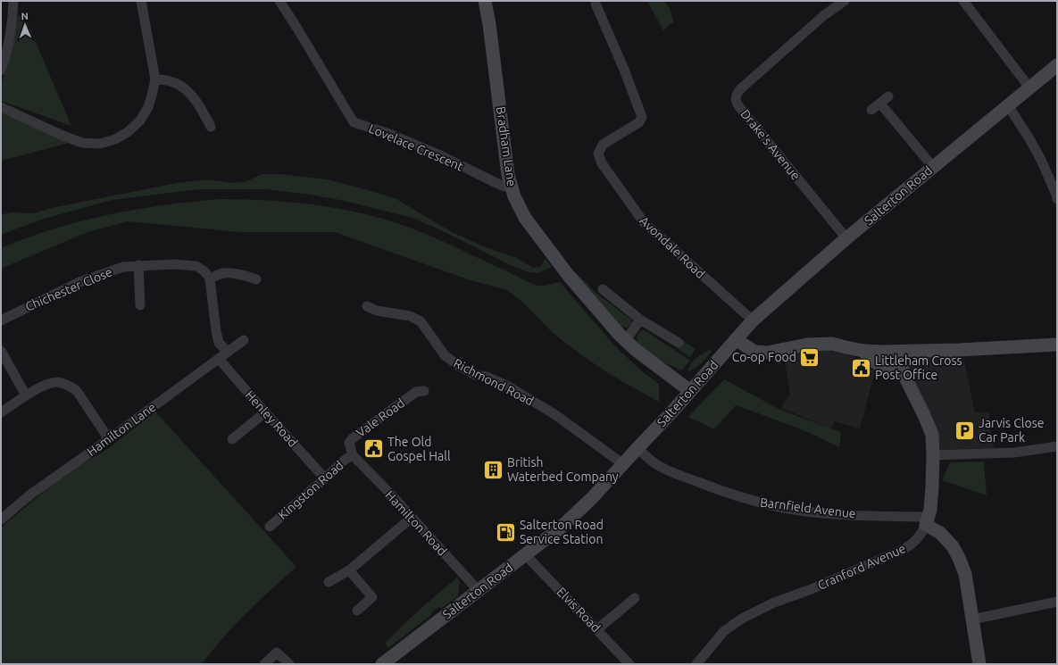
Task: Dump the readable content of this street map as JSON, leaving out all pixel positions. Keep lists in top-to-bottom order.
{
  "streets": {
    "street": [
      "Drake's Avenue",
      "Bradham Lane",
      "Lovelace Crescent",
      "Salterton Road",
      "Avondale Road",
      "Chichester Close",
      "Richmond Road",
      "Vale Road",
      "Henley Road",
      "Hamilton Lane",
      "Kingston Road",
      "Barnfield Avenue",
      "Hamilton Road",
      "Cranford Avenue",
      "Elvis Road"
    ]
  },
  "crossings": [
    ["Drake's Avenue", "Salterton Road"],
    ["Bradham Lane", "Lovelace Crescent"],
    ["Bradham Lane", "Salterton Road"],
    ["Salterton Road", "Avondale Road"],
    ["Salterton Road", "Richmond Road"],
    ["Salterton Road", "Barnfield Avenue"],
    ["Salterton Road", "Hamilton Road"],
    ["Salterton Road", "Elvis Road"],
    ["Vale Road", "Kingston Road"],
    ["Vale Road", "Hamilton Road"],
    ["Henley Road", "Hamilton Lane"],
    ["Henley Road", "Kingston Road"],
    ["Kingston Road", "Hamilton Road"],
    ["Barnfield Avenue", "Cranford Avenue"]
  ],
  "places": {
    "supermarket": ["Co-op Food"],
    "public building": ["Littleham Cross Post Office", "The Old Gospel Hall"],
    "parking": ["Jarvis Close Car Park"],
    "building": ["British Waterbed Company"],
    "fuel station": ["Salterton Road Service Station"]
  },
  "north": "top"
}
